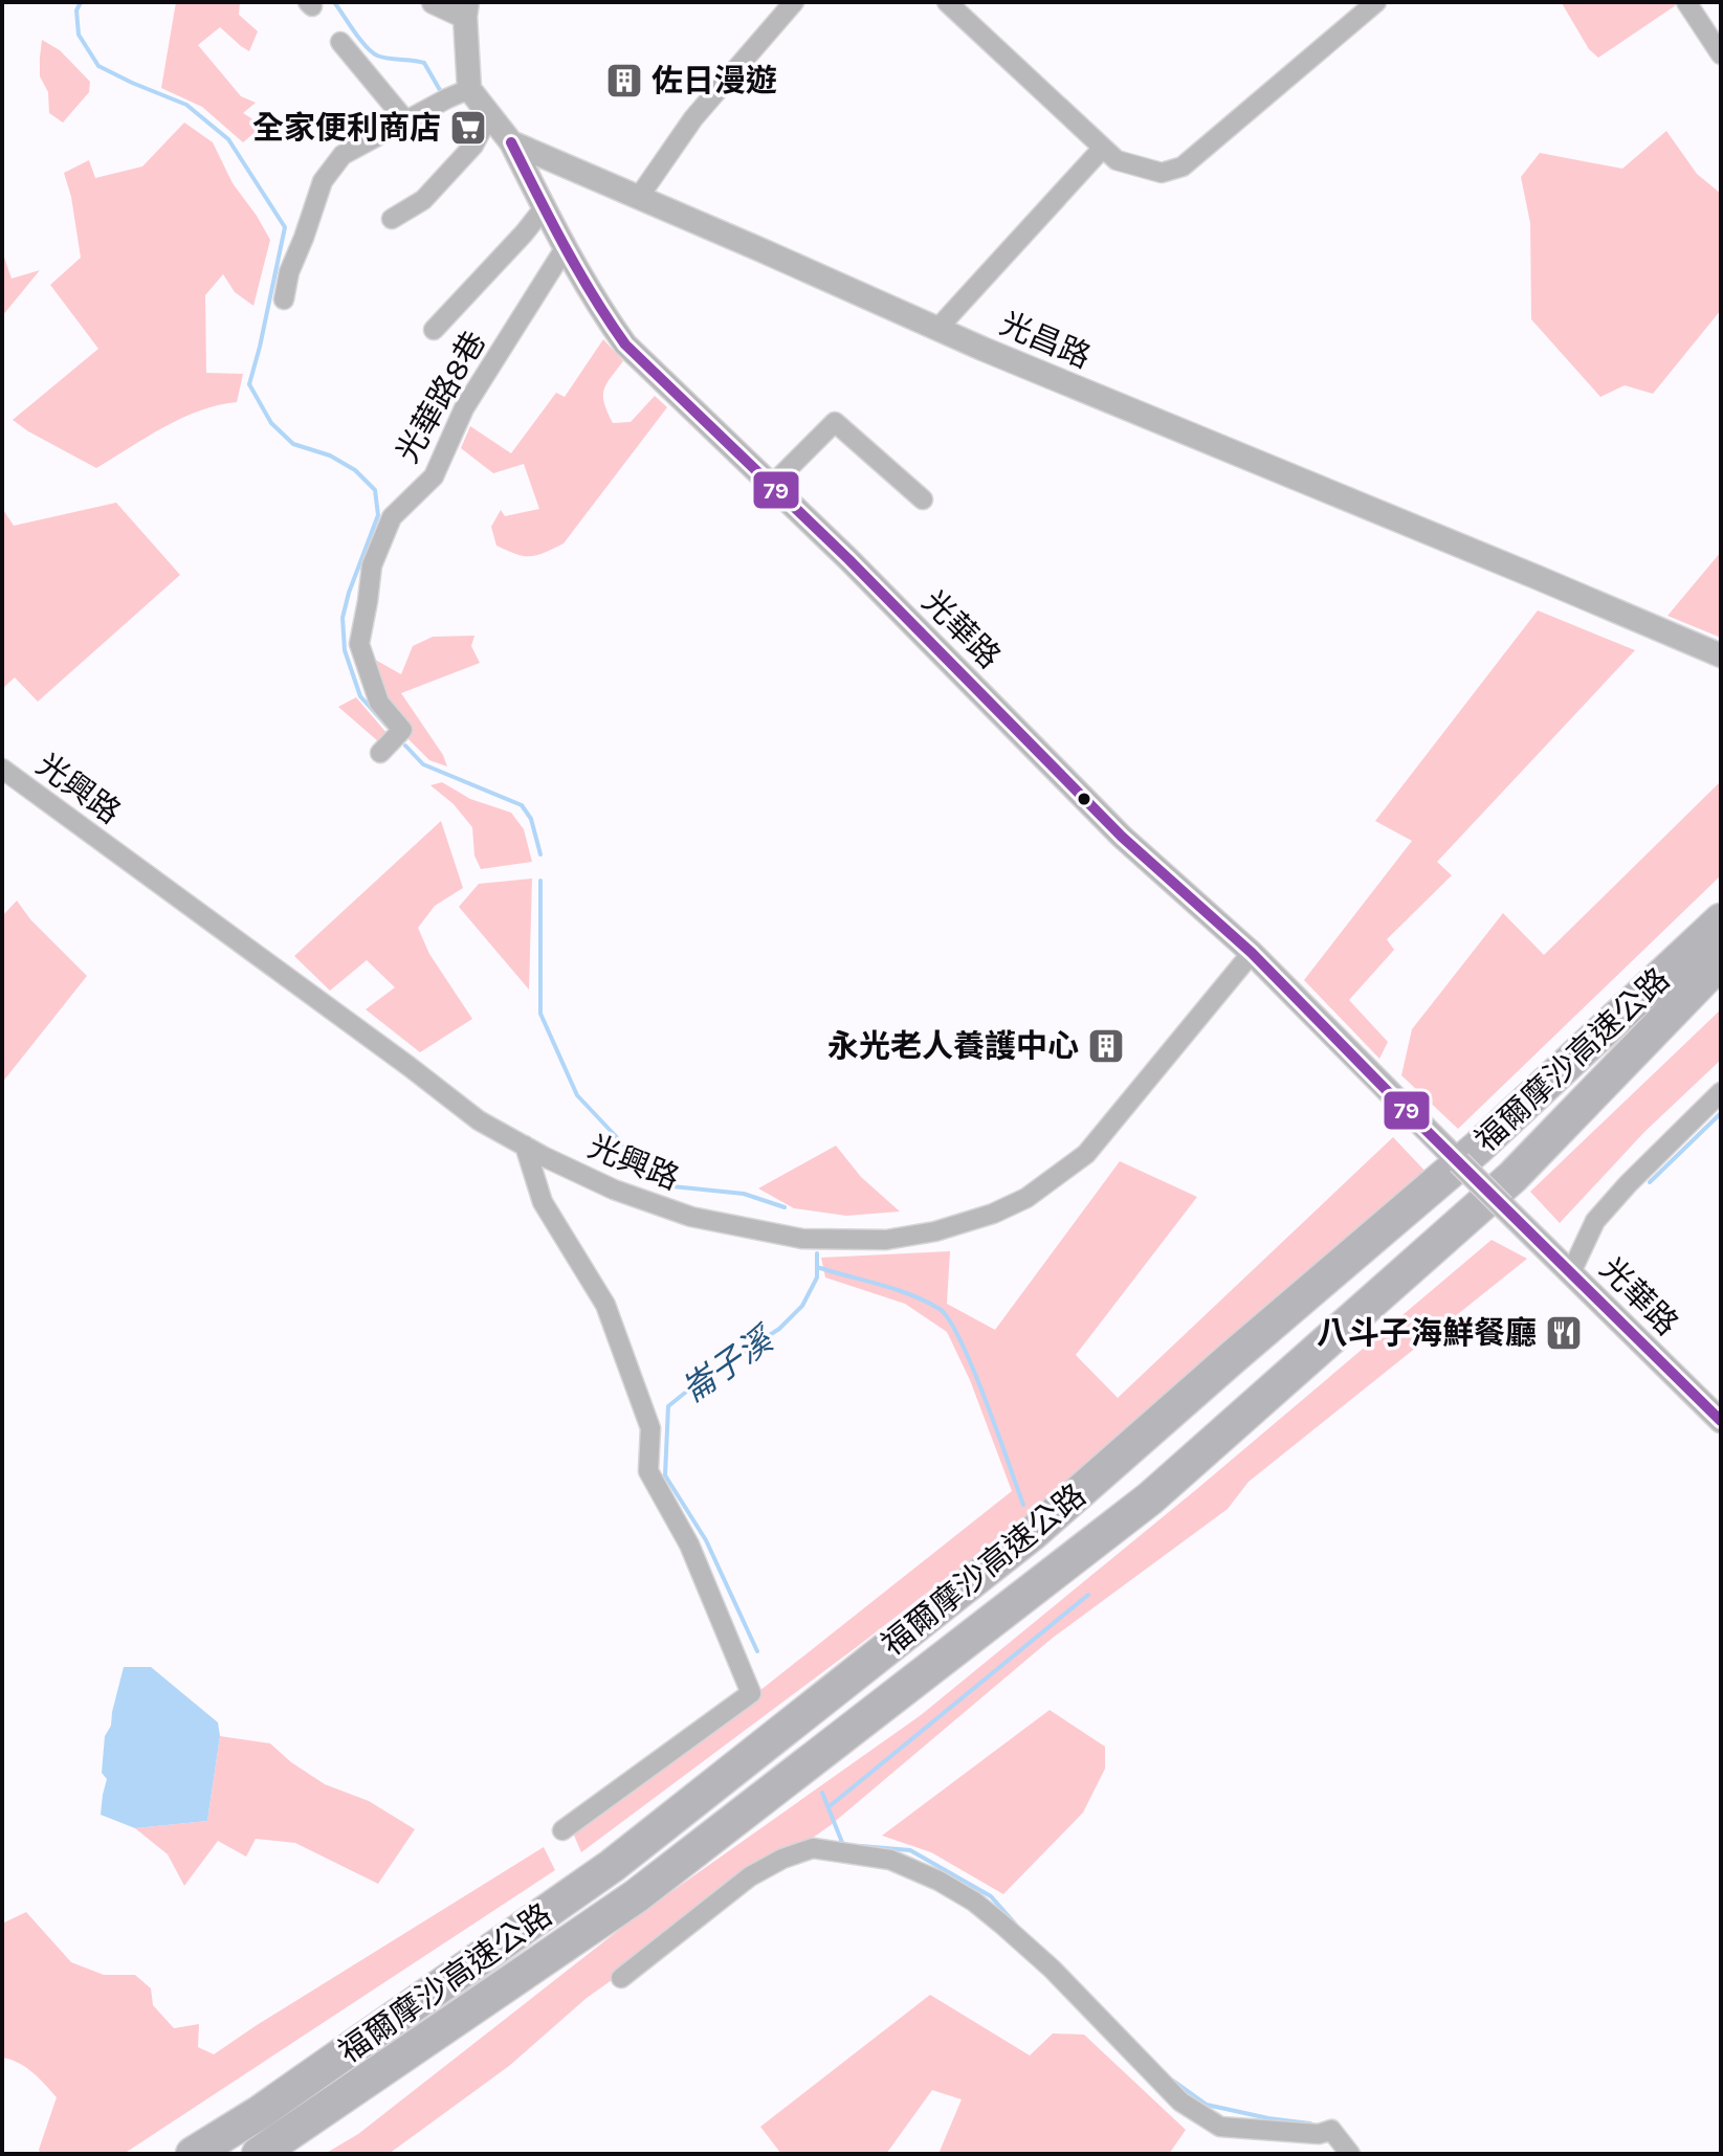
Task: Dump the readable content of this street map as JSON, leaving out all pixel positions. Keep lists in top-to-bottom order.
{
  "streets": {
    "highway": ["福爾摩沙高速公路"],
    "street": [
      "光昌路",
      "光華路8巷",
      "光華路",
      "光興路"
    ]
  },
  "crossings": [
    ["光昌路", "光華路"],
    ["光華路8巷", "光華路"],
    ["光華路", "光興路"]
  ],
  "water": ["崙子溪"],
  "places": {
    "building": ["佐日漫遊", "永光老人養護中心"],
    "supermarket": ["全家便利商店"],
    "restaurant": ["八斗子海鮮餐廳"]
  },
  "lines": ["transit line 79"]
}
